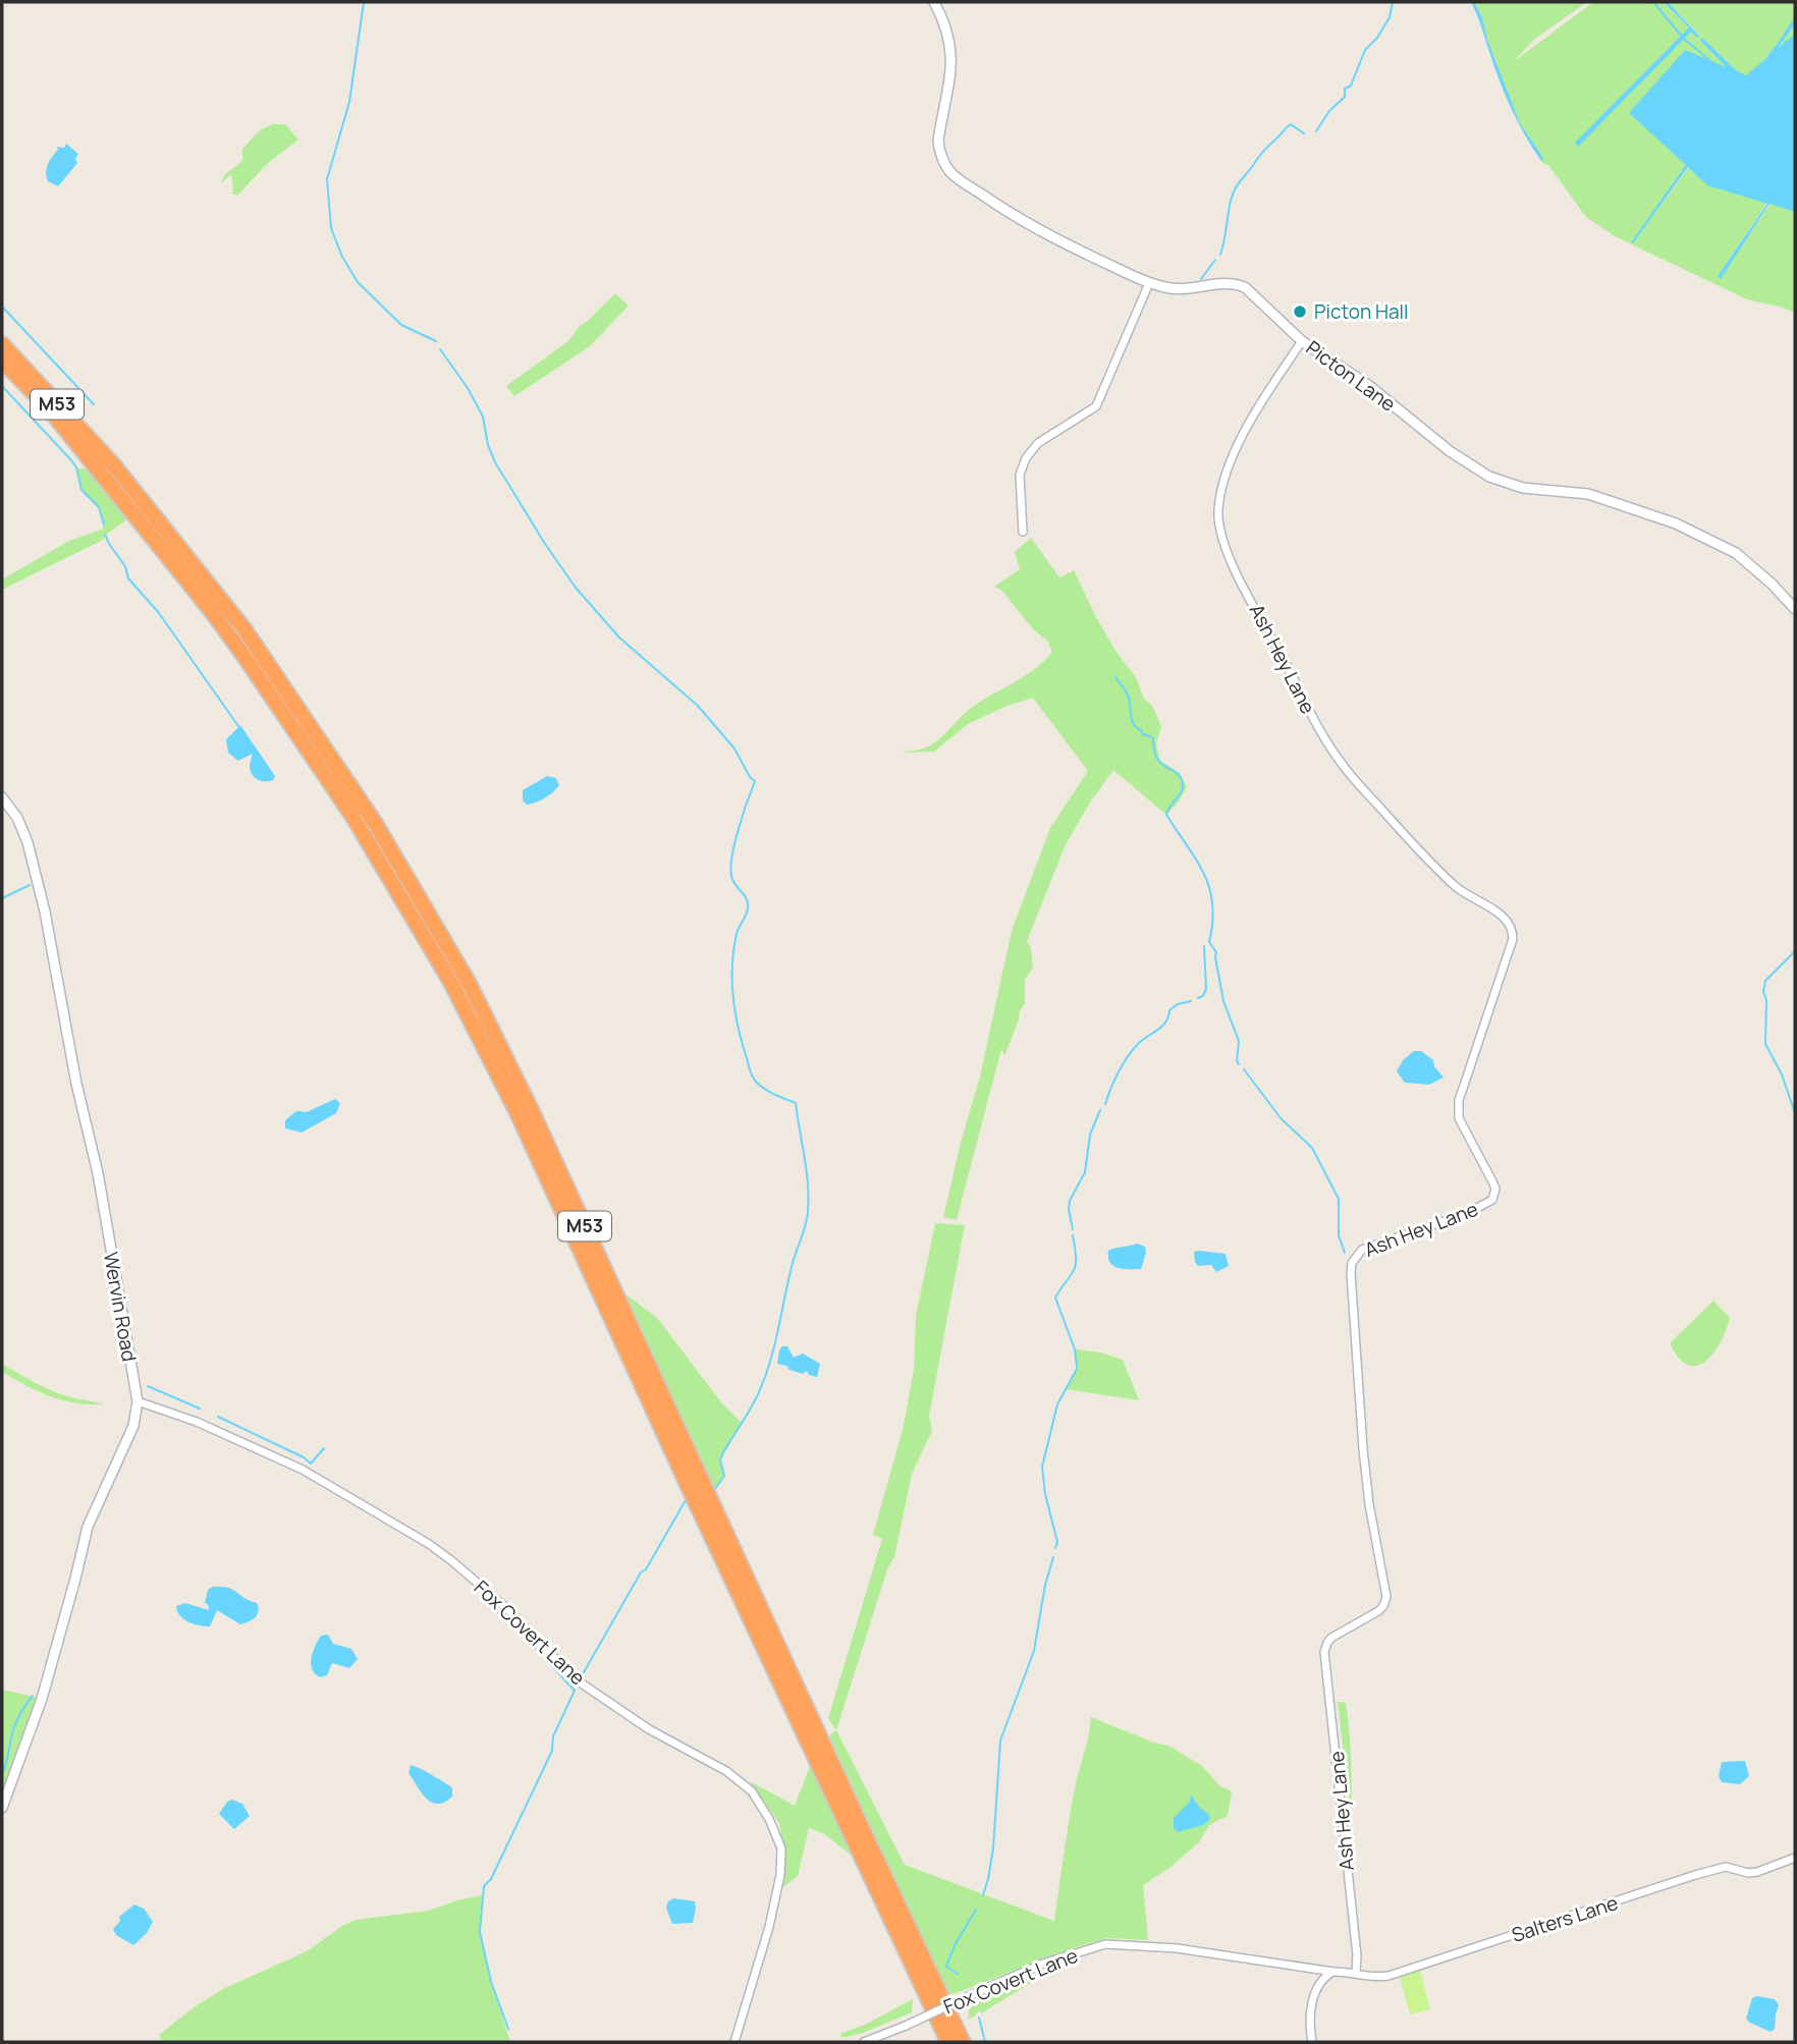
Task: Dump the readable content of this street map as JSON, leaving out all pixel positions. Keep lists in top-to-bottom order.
{
  "streets": {
    "highway": ["M53"],
    "street": [
      "Picton Lane",
      "Ash Hey Lane",
      "Wervin Road",
      "Fox Covert Lane",
      "Salters Lane"
    ]
  },
  "crossings": [
    ["Picton Lane", "Ash Hey Lane"],
    ["Ash Hey Lane", "Salters Lane"],
    ["Wervin Road", "Fox Covert Lane"],
    ["Fox Covert Lane", "Salters Lane"]
  ],
  "places": ["Picton Hall"]
}
